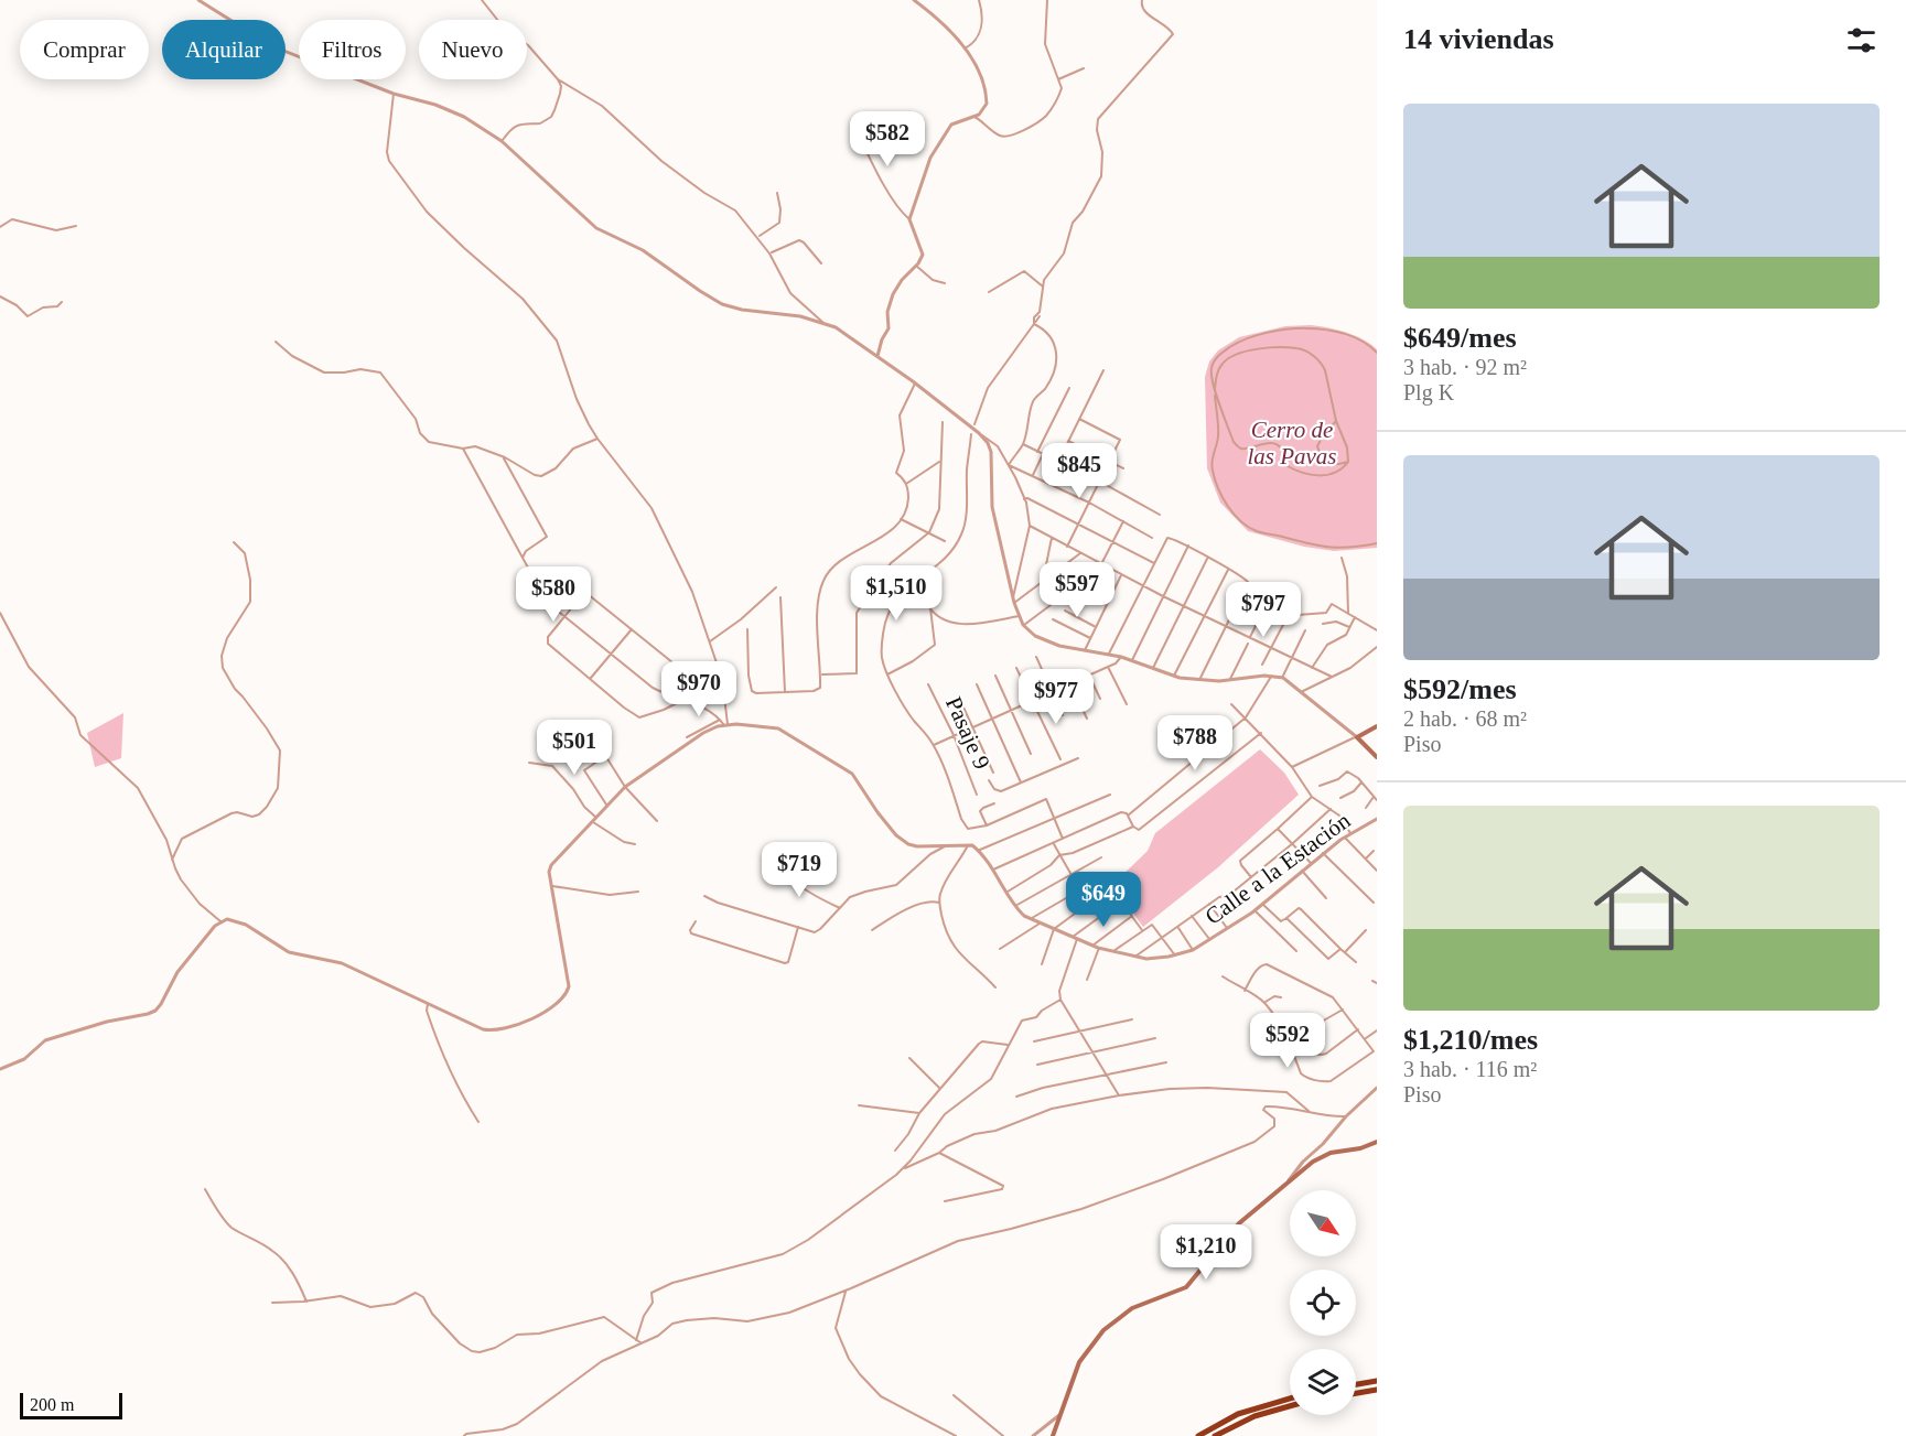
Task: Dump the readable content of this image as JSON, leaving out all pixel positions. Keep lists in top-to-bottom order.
{
  "streets": {
    "street": ["Pasaje 9", "Calle a la Estación"]
  },
  "parks": ["Cerro de las Pavas"],
  "scale_bar": "200 m",
  "north": "bottom right",
  "page": {
    "heading": "14 viviendas",
    "chip": [
      "Comprar",
      "Alquilar",
      "Filtros",
      "Nuevo"
    ],
    "list": [
      {
        "name": "$649/mes",
        "note": "3 hab. · 92 m² · Plg K"
      },
      {
        "name": "$592/mes",
        "note": "2 hab. · 68 m² · Piso"
      },
      {
        "name": "$1,210/mes",
        "note": "3 hab. · 116 m² · Piso"
      }
    ],
    "price": [
      "$582",
      "$845",
      "$597",
      "$1,510",
      "$580",
      "$797",
      "$970",
      "$977",
      "$788",
      "$501",
      "$719",
      "$649",
      "$592",
      "$1,210"
    ],
    "scale": "200 m"
  }
}
